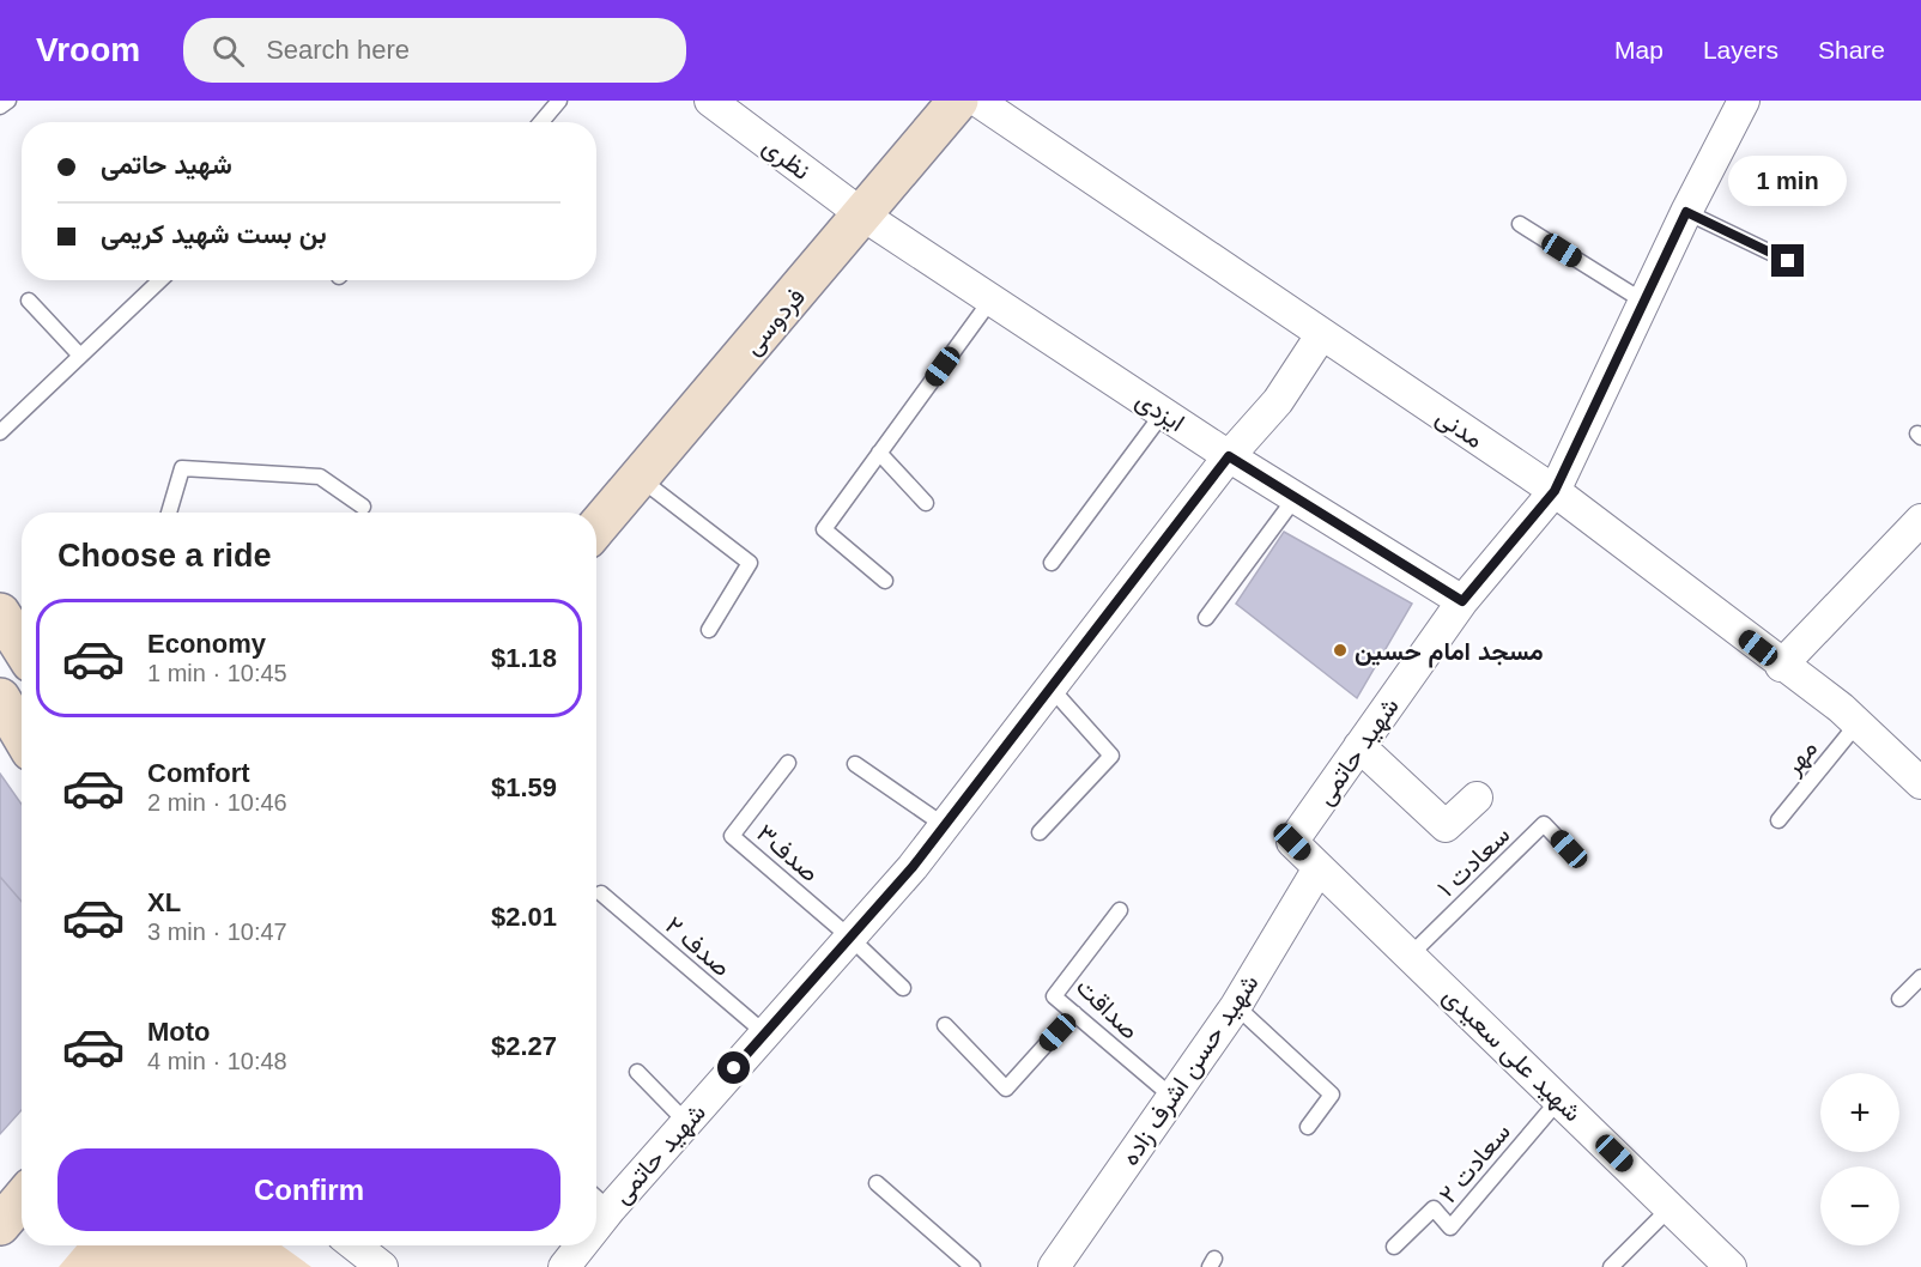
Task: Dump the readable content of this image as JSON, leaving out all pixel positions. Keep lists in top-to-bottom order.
{
  "streets": {
    "street": [
      "نظری",
      "فردوسی",
      "ایزدی",
      "مدنی",
      "شهید حاتمی",
      "شهید علی سعیدی",
      "شهید حسن اشرف زاده"
    ],
    "lane": [
      "مهر",
      "صدف۳",
      "سعادت ۱",
      "صدف ۲",
      "صداقت",
      "سعادت ۲"
    ]
  },
  "crossings": [
    ["نظری", "فردوسی"],
    ["نظری", "ایزدی"],
    ["فردوسی", "ایزدی"],
    ["ایزدی", "شهید حاتمی"],
    ["مدنی", "شهید حاتمی"],
    ["مدنی", "مهر"],
    ["شهید حاتمی", "صدف۳"],
    ["شهید حاتمی", "صدف ۲"],
    ["شهید حاتمی", "شهید علی سعیدی"],
    ["سعادت ۱", "شهید علی سعیدی"],
    ["صداقت", "شهید حسن اشرف زاده"],
    ["شهید علی سعیدی", "شهید حسن اشرف زاده"],
    ["شهید علی سعیدی", "سعادت ۲"]
  ],
  "places": ["مسجد امام حسین"],
  "page": {
    "header": "Vroom",
    "search": "Search here",
    "nav": ["Map", "Layers", "Share"],
    "banner": ["شهید حاتمی", "بن بست شهید کریمی"],
    "bubble": "1 min",
    "heading": "Choose a ride",
    "list": [
      {
        "name": "Economy",
        "note": "1 min · 10:45",
        "value": "$1.18"
      },
      {
        "name": "Comfort",
        "note": "2 min · 10:46",
        "value": "$1.59"
      },
      {
        "name": "XL",
        "note": "3 min · 10:47",
        "value": "$2.01"
      },
      {
        "name": "Moto",
        "note": "4 min · 10:48",
        "value": "$2.27"
      }
    ],
    "map_buttons": ["+", "−"],
    "buttons": "Confirm"
  }
}
